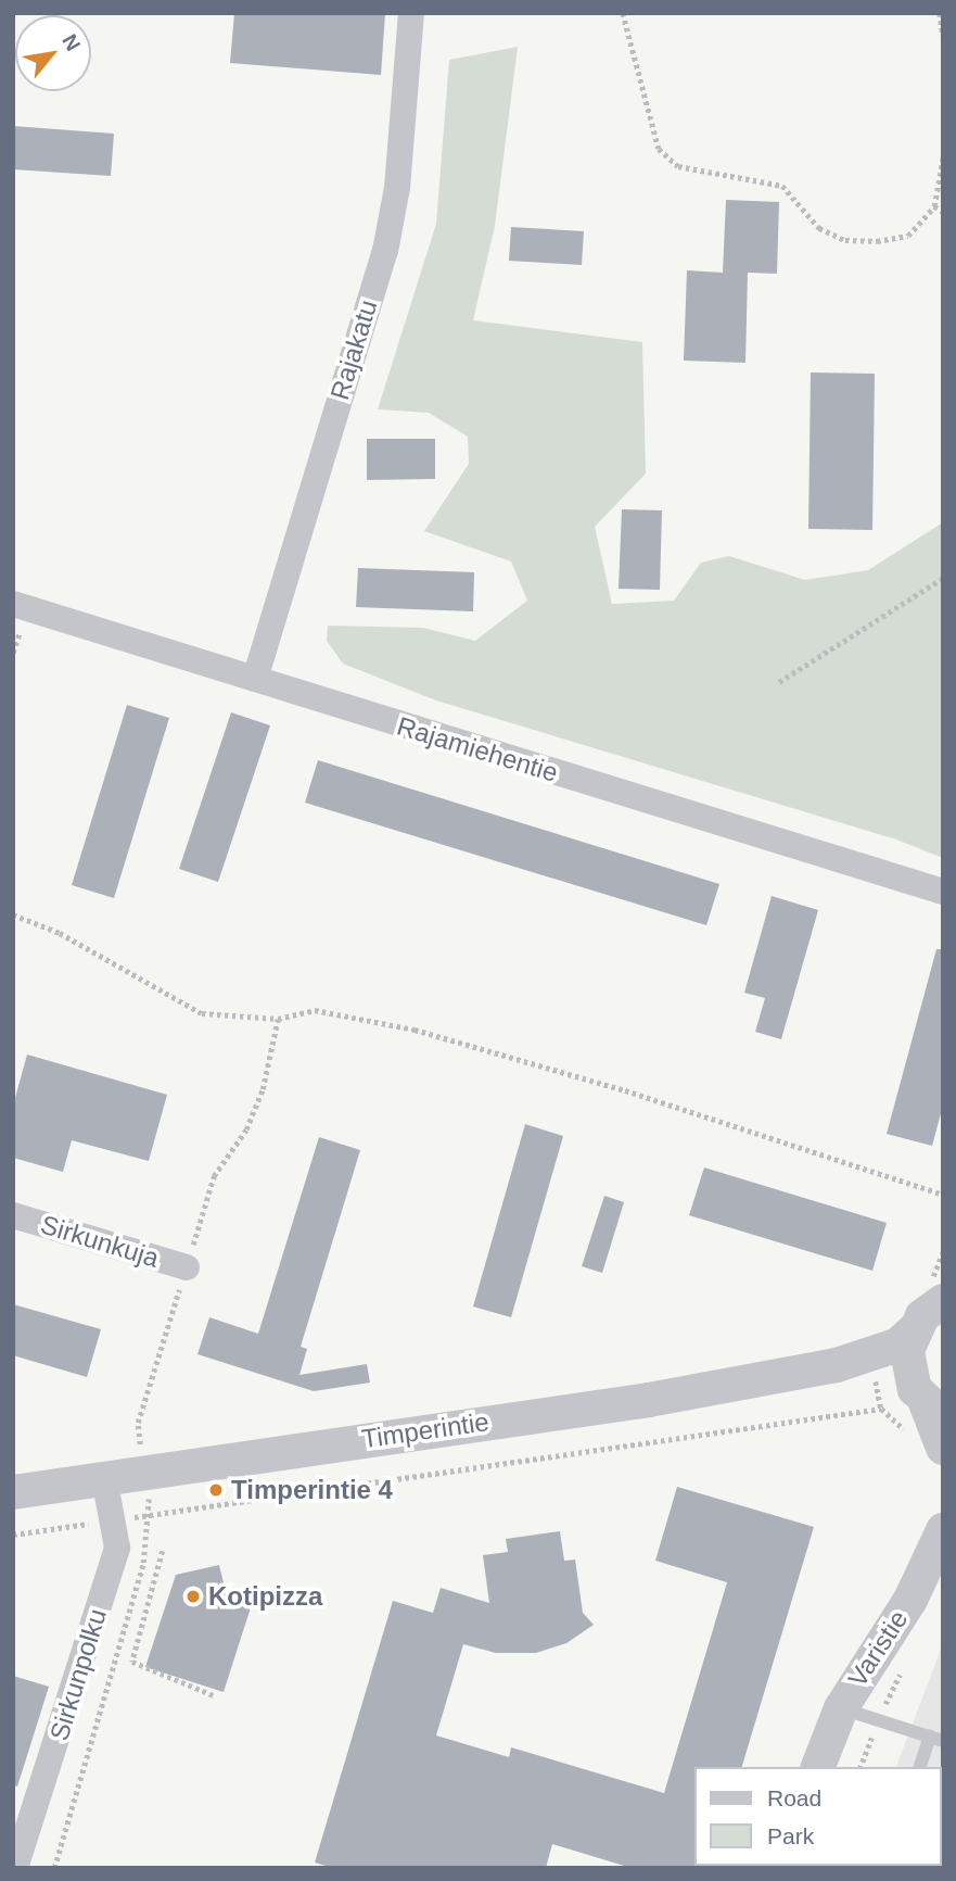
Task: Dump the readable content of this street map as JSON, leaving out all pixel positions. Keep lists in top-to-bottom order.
{
  "streets": {
    "street": [
      "Rajakatu",
      "Rajamiehentie",
      "Sirkunkuja",
      "Timperintie",
      "Varistie",
      "Sirkunpolku"
    ]
  },
  "crossings": [
    ["Rajakatu", "Rajamiehentie"],
    ["Timperintie", "Sirkunpolku"]
  ],
  "places": ["Timperintie 4", "Kotipizza"],
  "legend": ["Road", "Park"],
  "north": "top right"
}
